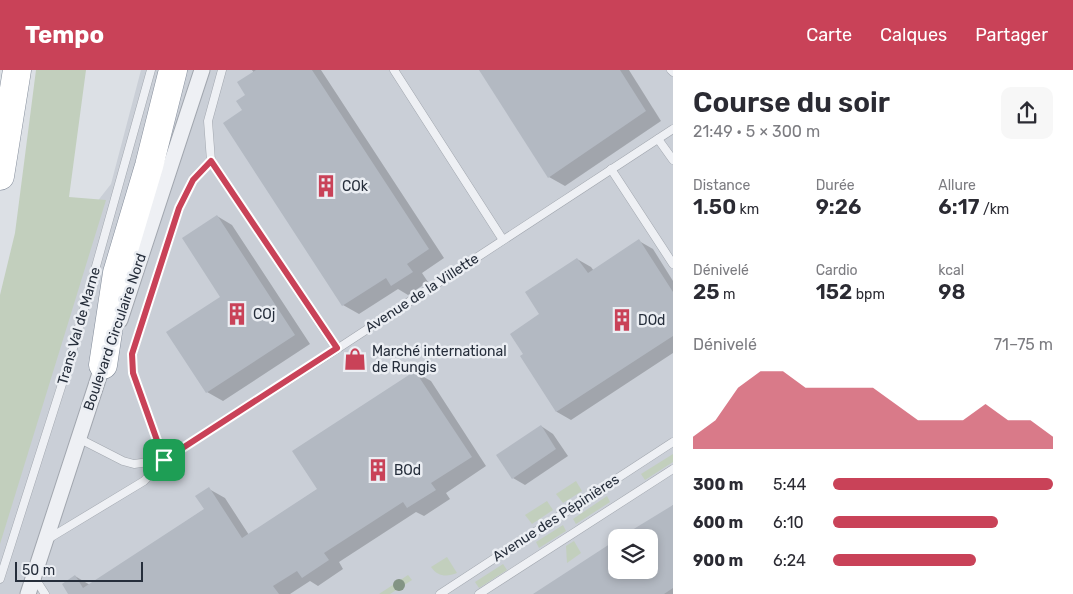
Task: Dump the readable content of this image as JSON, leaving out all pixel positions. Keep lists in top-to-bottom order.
{
  "streets": {
    "street": ["Boulevard Circulaire Nord"],
    "lane": ["Avenue de la Villette", "Trans Val de Marne", "Avenue des Pépinières"]
  },
  "crossings": [
    ["Avenue de la Villette", "Boulevard Circulaire Nord"]
  ],
  "places": {
    "building": [
      "COk",
      "COj",
      "DOd",
      "BOd"
    ],
    "shop": ["Marché international de Rungis"]
  },
  "scale_bar": "50 m",
  "page": {
    "header": "Tempo",
    "nav": ["Carte", "Calques", "Partager"],
    "heading": ["Course du soir", "21:49 · 5 × 300 m"],
    "stats": [
      ["Distance", "1.50 km"],
      ["Durée", "9:26"],
      ["Allure", "6:17 /km"],
      ["Dénivelé", "25 m"],
      ["Cardio", "152 bpm"],
      ["kcal", "98"]
    ],
    "chart": ["Dénivelé", "71–75 m"],
    "list": [
      {
        "name": "300 m",
        "note": "5:44"
      },
      {
        "name": "600 m",
        "note": "6:10"
      },
      {
        "name": "900 m",
        "note": "6:24"
      }
    ],
    "scale": "50 m"
  }
}
